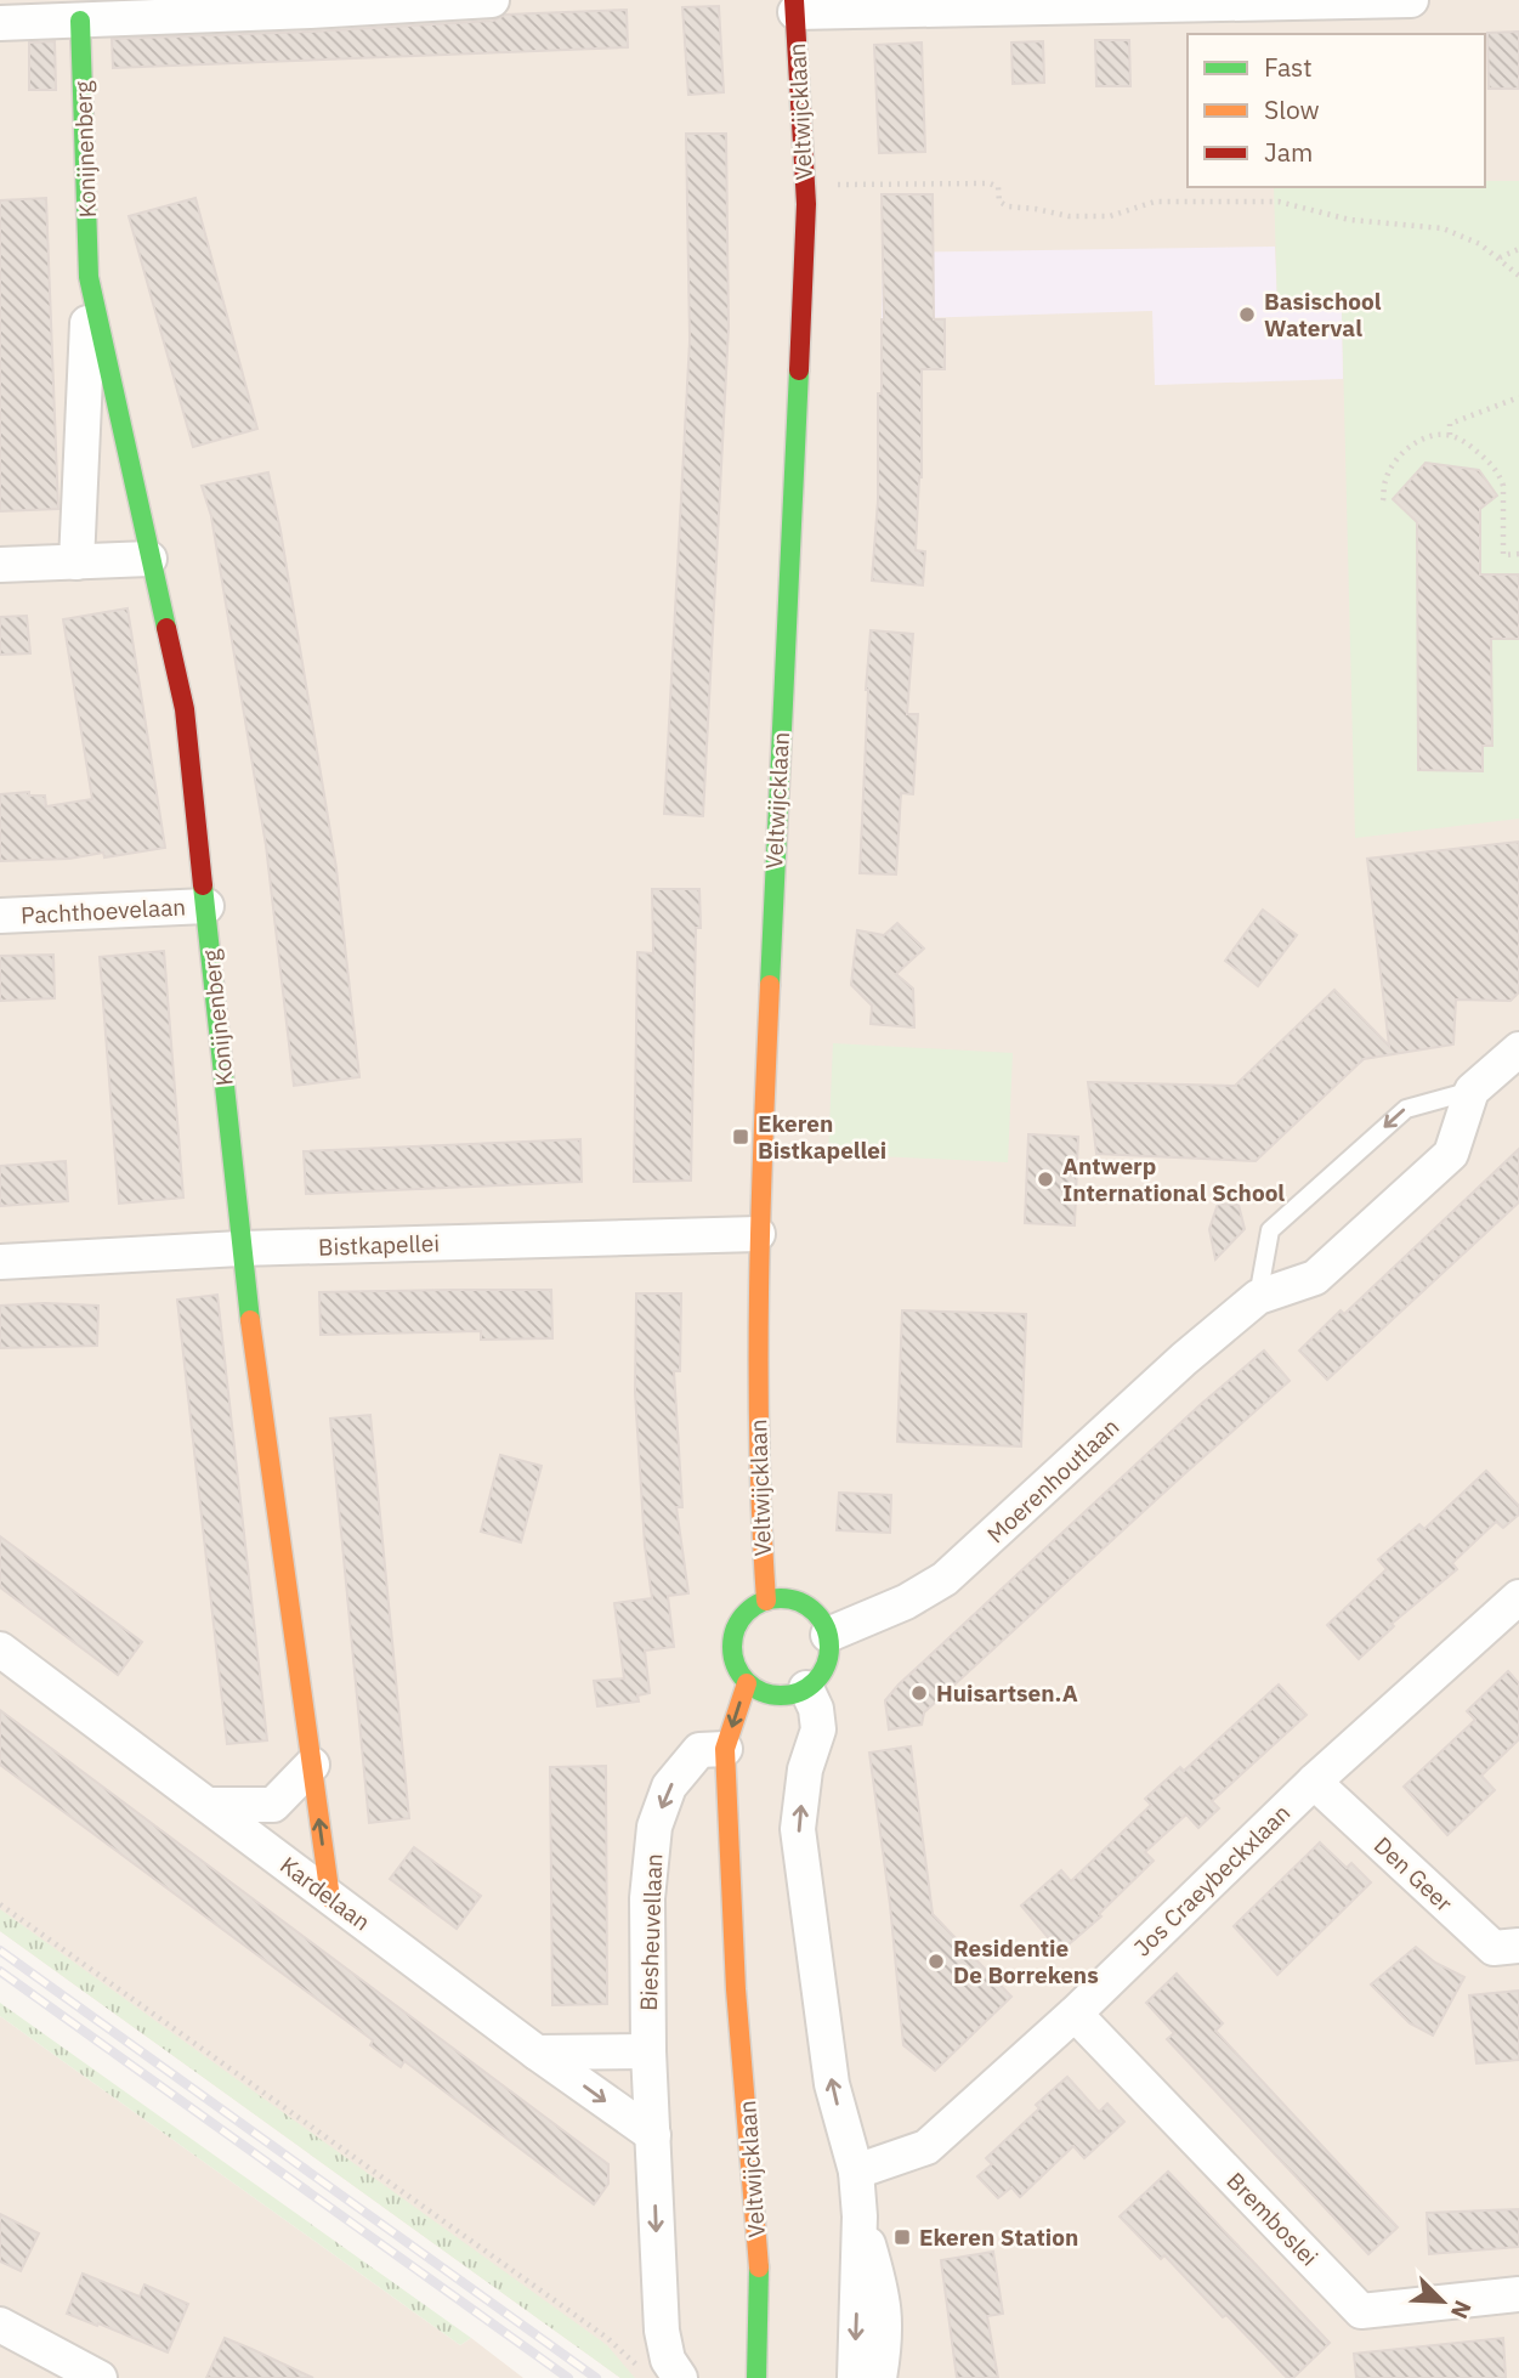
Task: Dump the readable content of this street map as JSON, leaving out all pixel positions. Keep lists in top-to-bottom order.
{
  "streets": {
    "street": [
      "Veltwijcklaan",
      "Konijnenberg",
      "Pachthoevelaan",
      "Bistkapellei",
      "Moerenhoutlaan",
      "Den Geer",
      "Jos Craeybeckxlaan",
      "Kardelaan",
      "Biesheuvellaan",
      "Bremboslei"
    ]
  },
  "crossings": [
    ["Veltwijcklaan", "Bistkapellei"],
    ["Veltwijcklaan", "Moerenhoutlaan"],
    ["Veltwijcklaan", "Biesheuvellaan"],
    ["Konijnenberg", "Pachthoevelaan"],
    ["Konijnenberg", "Bistkapellei"],
    ["Konijnenberg", "Kardelaan"],
    ["Den Geer", "Jos Craeybeckxlaan"],
    ["Jos Craeybeckxlaan", "Bremboslei"],
    ["Kardelaan", "Biesheuvellaan"]
  ],
  "places": {
    "other": [
      "Basischool Waterval",
      "Antwerp International School",
      "Huisartsen.A",
      "Residentie De Borrekens"
    ],
    "transit": ["Ekeren Bistkapellei", "Ekeren Station"]
  },
  "legend": ["Fast", "Slow", "Jam"],
  "north": "bottom right"
}
